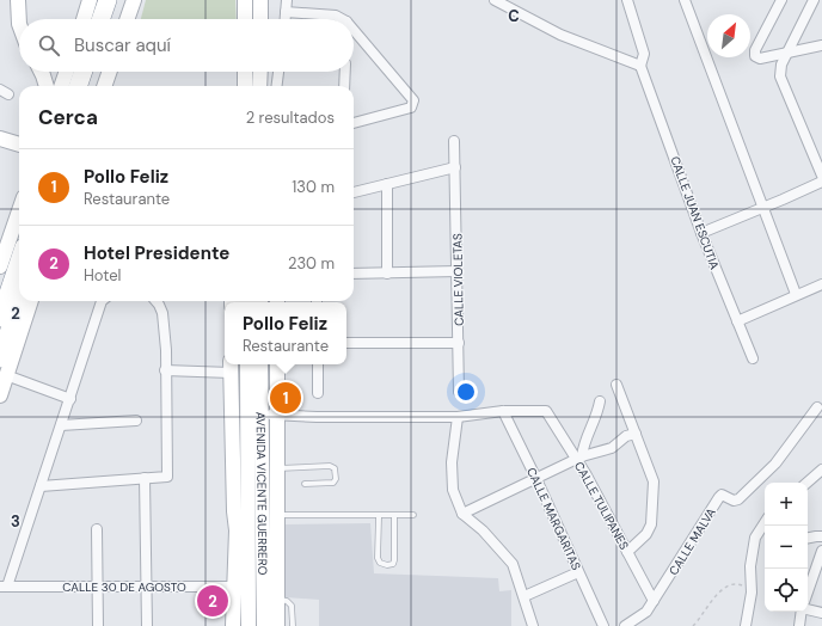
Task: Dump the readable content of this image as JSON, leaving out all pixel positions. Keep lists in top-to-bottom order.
{
  "streets": {
    "main road": ["AVENIDA VICENTE GUERRERO"],
    "street": [
      "CALLE JUAN ESCUTIA",
      "CALLE VIOLETAS",
      "CALLE TULIPANES",
      "CALLE MARGARITAS",
      "CALLE MALVA",
      "CALLE 30 DE AGOSTO"
    ]
  },
  "crossings": [
    ["CALLE TULIPANES", "CALLE MARGARITAS"],
    ["CALLE TULIPANES", "CALLE MALVA"]
  ],
  "north": "top right",
  "page": {
    "search": "Buscar aquí",
    "heading": ["Cerca", "2 resultados"],
    "list": [
      {
        "mark": "1",
        "name": "Pollo Feliz",
        "note": "Restaurante",
        "value": "130 m"
      },
      {
        "mark": "2",
        "name": "Hotel Presidente",
        "note": "Hotel",
        "value": "230 m"
      }
    ],
    "popup": ["Pollo Feliz", "Restaurante"],
    "pins": ["1", "2"],
    "map_buttons": ["+", "−"]
  },
  "grid": {
    "columns": ["C"],
    "rows": ["2", "3"]
  }
}
